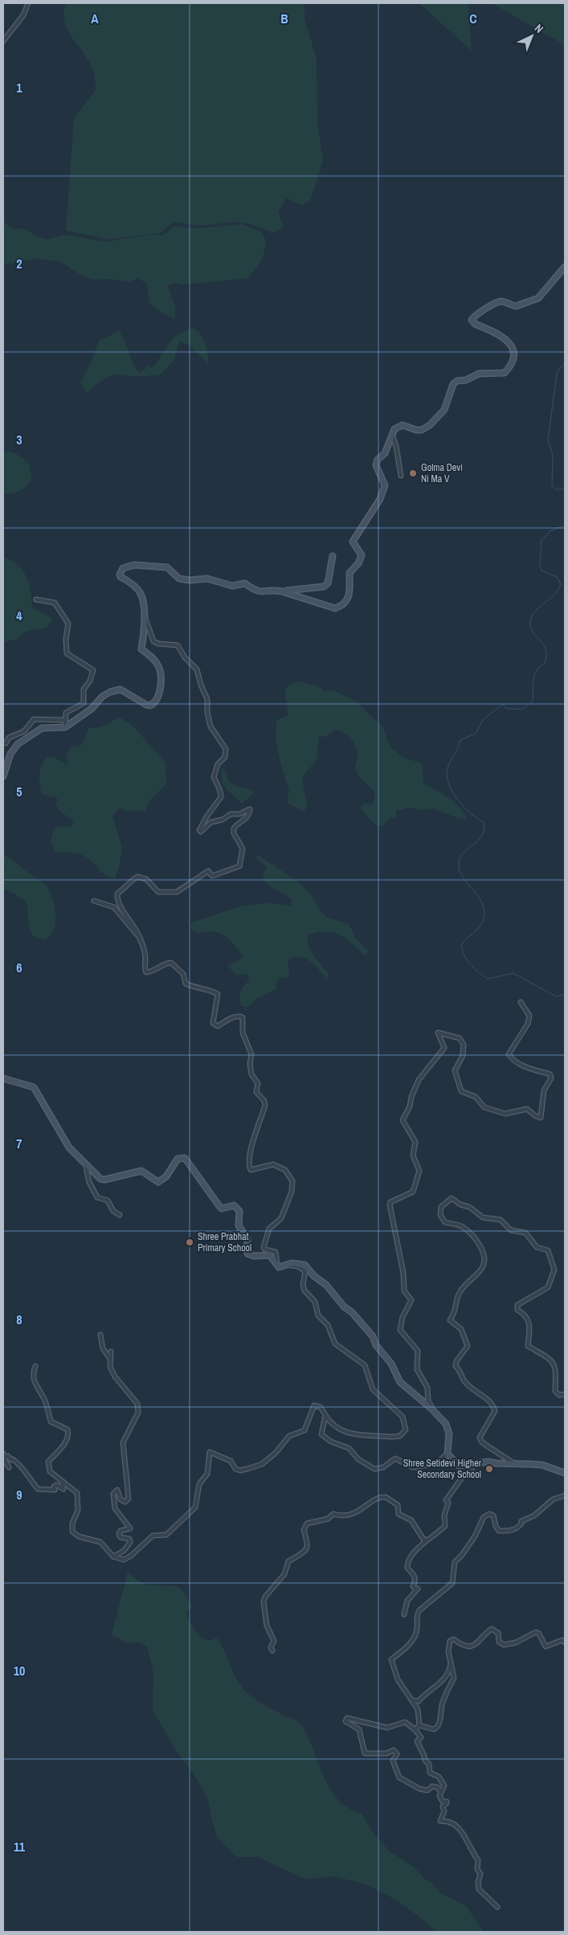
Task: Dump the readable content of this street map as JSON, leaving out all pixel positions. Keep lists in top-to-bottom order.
{
  "places": ["Golma Devi Ni Ma V", "Shree Prabhat Primary School", "Shree Setidevi Higher Secondary School"],
  "north": "top right",
  "grid": {
    "columns": ["A", "B", "C"],
    "rows": [
      "1",
      "2",
      "3",
      "4",
      "5",
      "6",
      "7",
      "8",
      "9",
      "10",
      "11"
    ]
  }
}
